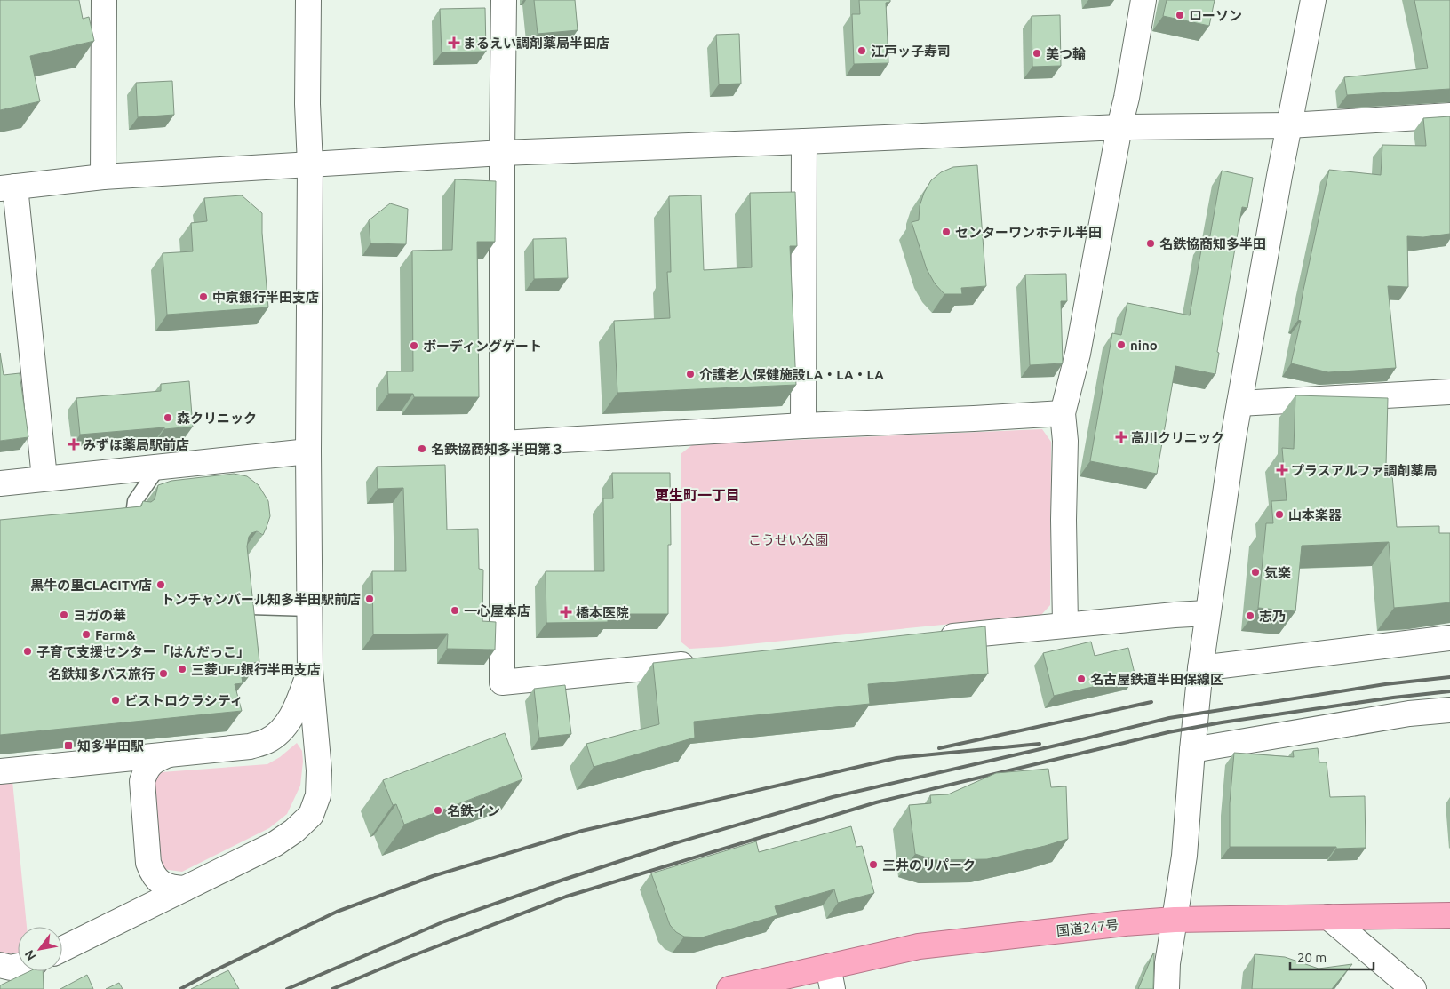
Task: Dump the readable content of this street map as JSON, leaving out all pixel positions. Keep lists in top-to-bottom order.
{
  "streets": {
    "highway": ["国道247号"]
  },
  "districts": ["更生町一丁目"],
  "parks": ["こうせい公園"],
  "places": {
    "other": [
      "ローソン",
      "江戸ッ子寿司",
      "美つ輪",
      "センターワンホテル半田",
      "名鉄協商知多半田",
      "中京銀行半田支店",
      "nino",
      "ボーディングゲート",
      "介護老人保健施設LA・LA・LA",
      "森クリニック",
      "名鉄協商知多半田第３",
      "山本楽器",
      "気楽",
      "黒牛の里CLACITY店",
      "トンチャンバール知多半田駅前店",
      "一心屋本店",
      "ヨガの華",
      "志乃",
      "Farm&",
      "子育て支援センター「はんだっこ」",
      "三菱UFJ銀行半田支店",
      "名鉄知多バス旅行",
      "名古屋鉄道半田保線区",
      "ビストロクラシティ",
      "名鉄イン",
      "三井のリパーク"
    ],
    "health": [
      "まるえい調剤薬局半田店",
      "高川クリニック",
      "みずほ薬局駅前店",
      "プラスアルファ調剤薬局",
      "橋本医院"
    ],
    "transit": ["知多半田駅"]
  },
  "scale_bar": "20 m",
  "north": "bottom left"
}
